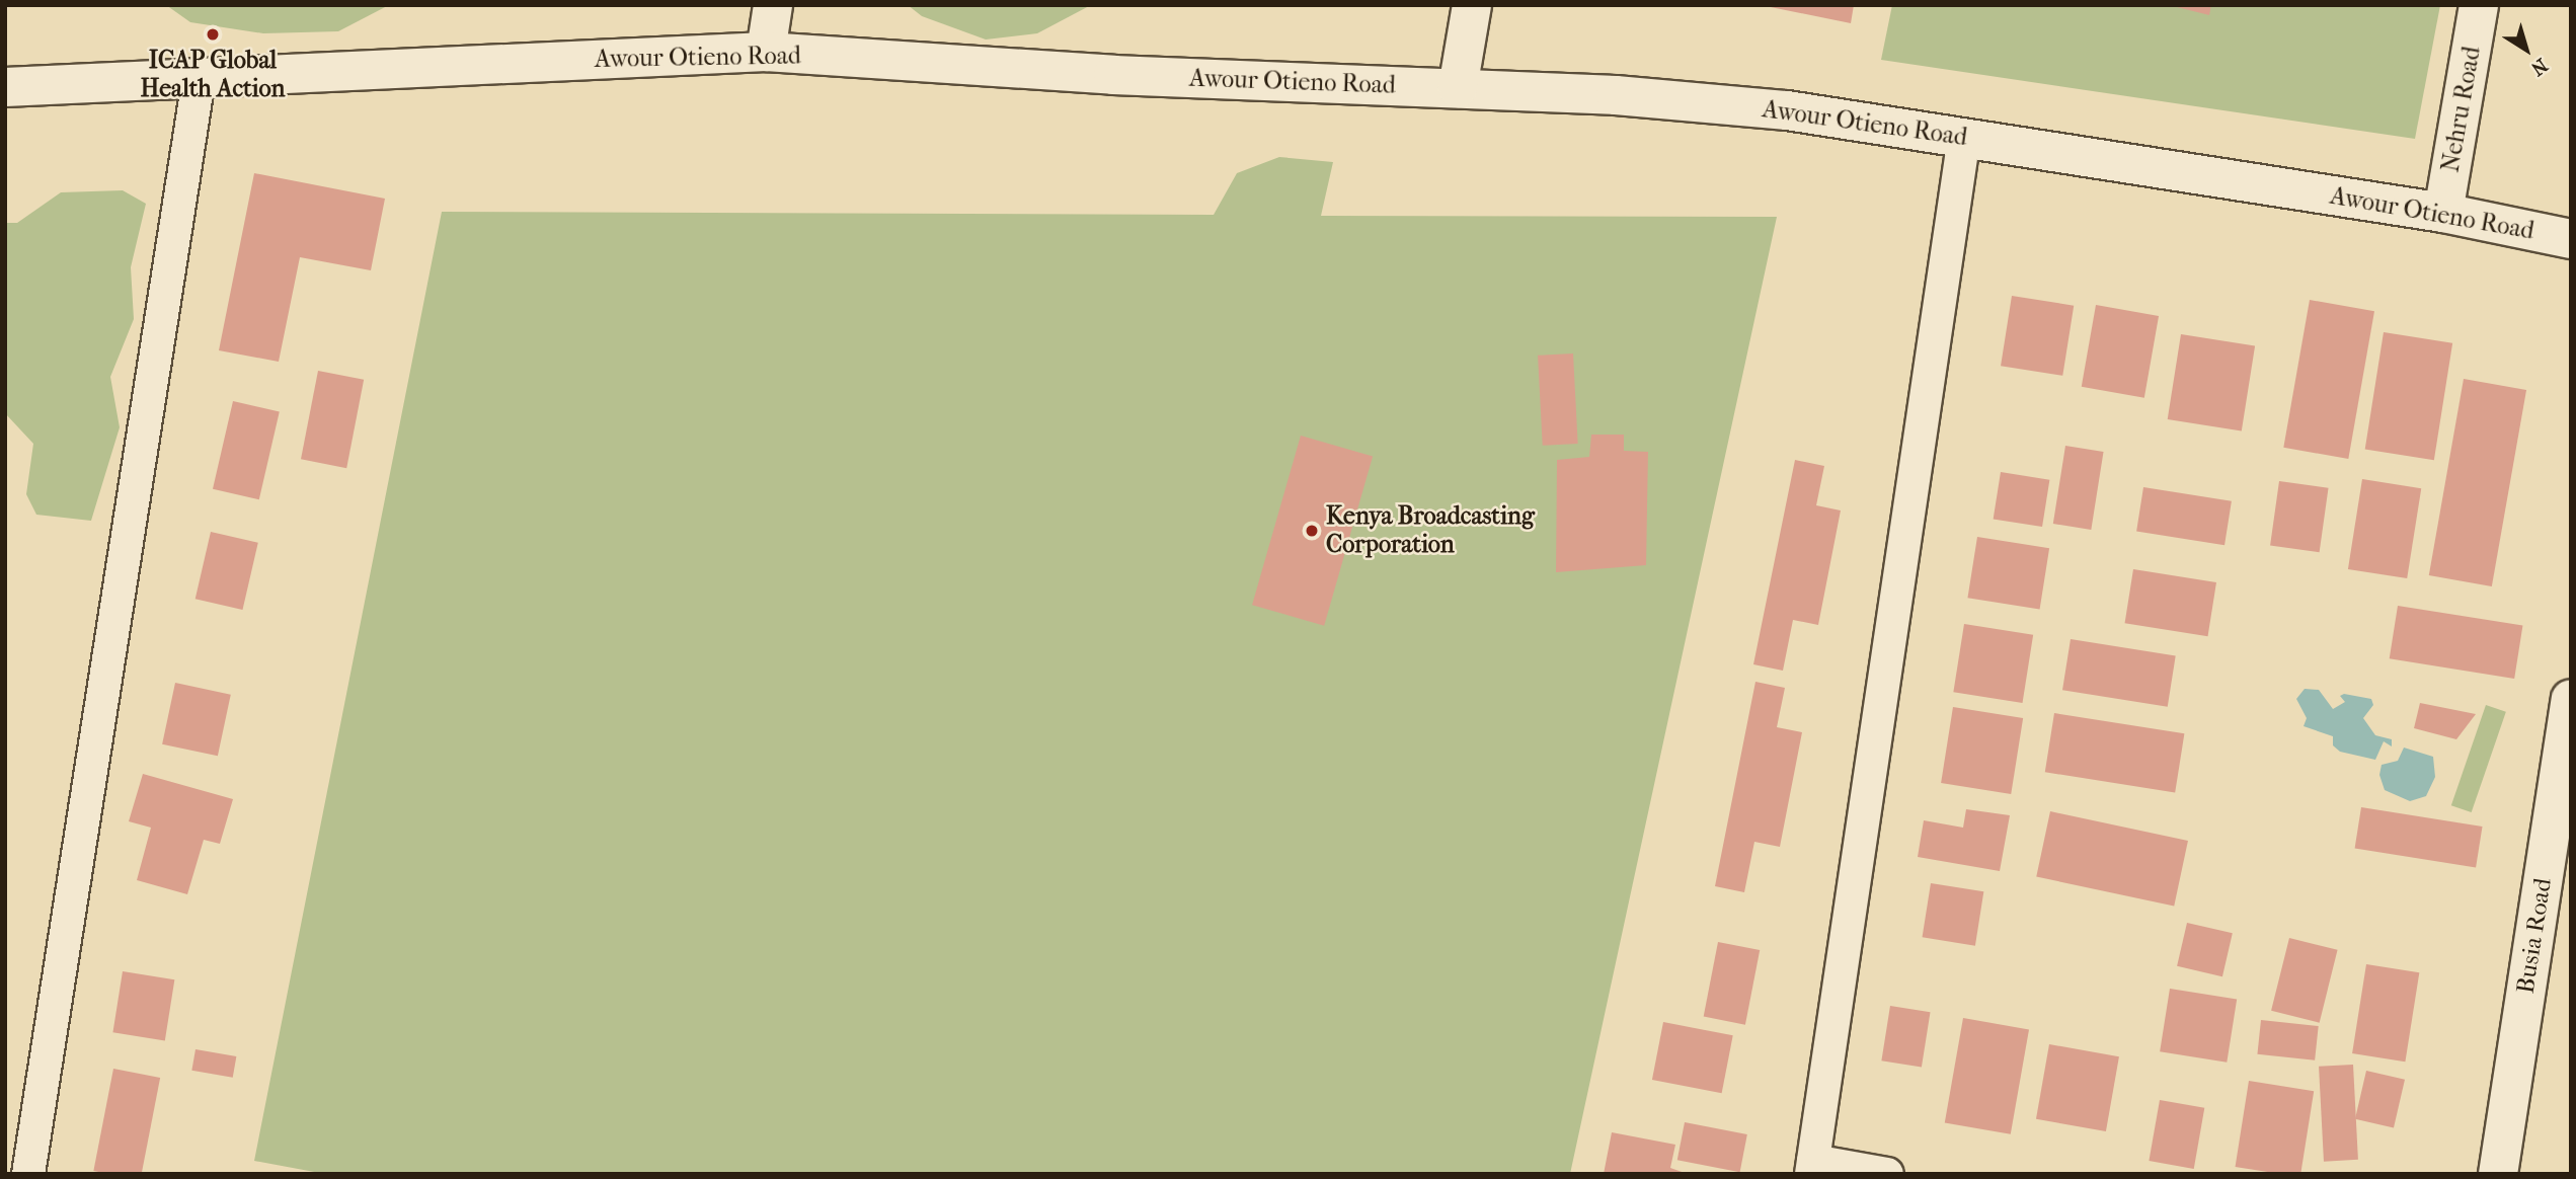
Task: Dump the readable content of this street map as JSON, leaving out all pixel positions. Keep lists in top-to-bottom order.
{
  "streets": {
    "main road": ["Awour Otieno Road", "Nehru Road", "Busia Road"]
  },
  "crossings": [
    ["Awour Otieno Road", "Nehru Road"]
  ],
  "places": ["ICAP Global Health Action", "Kenya Broadcasting Corporation"],
  "north": "bottom right"
}
